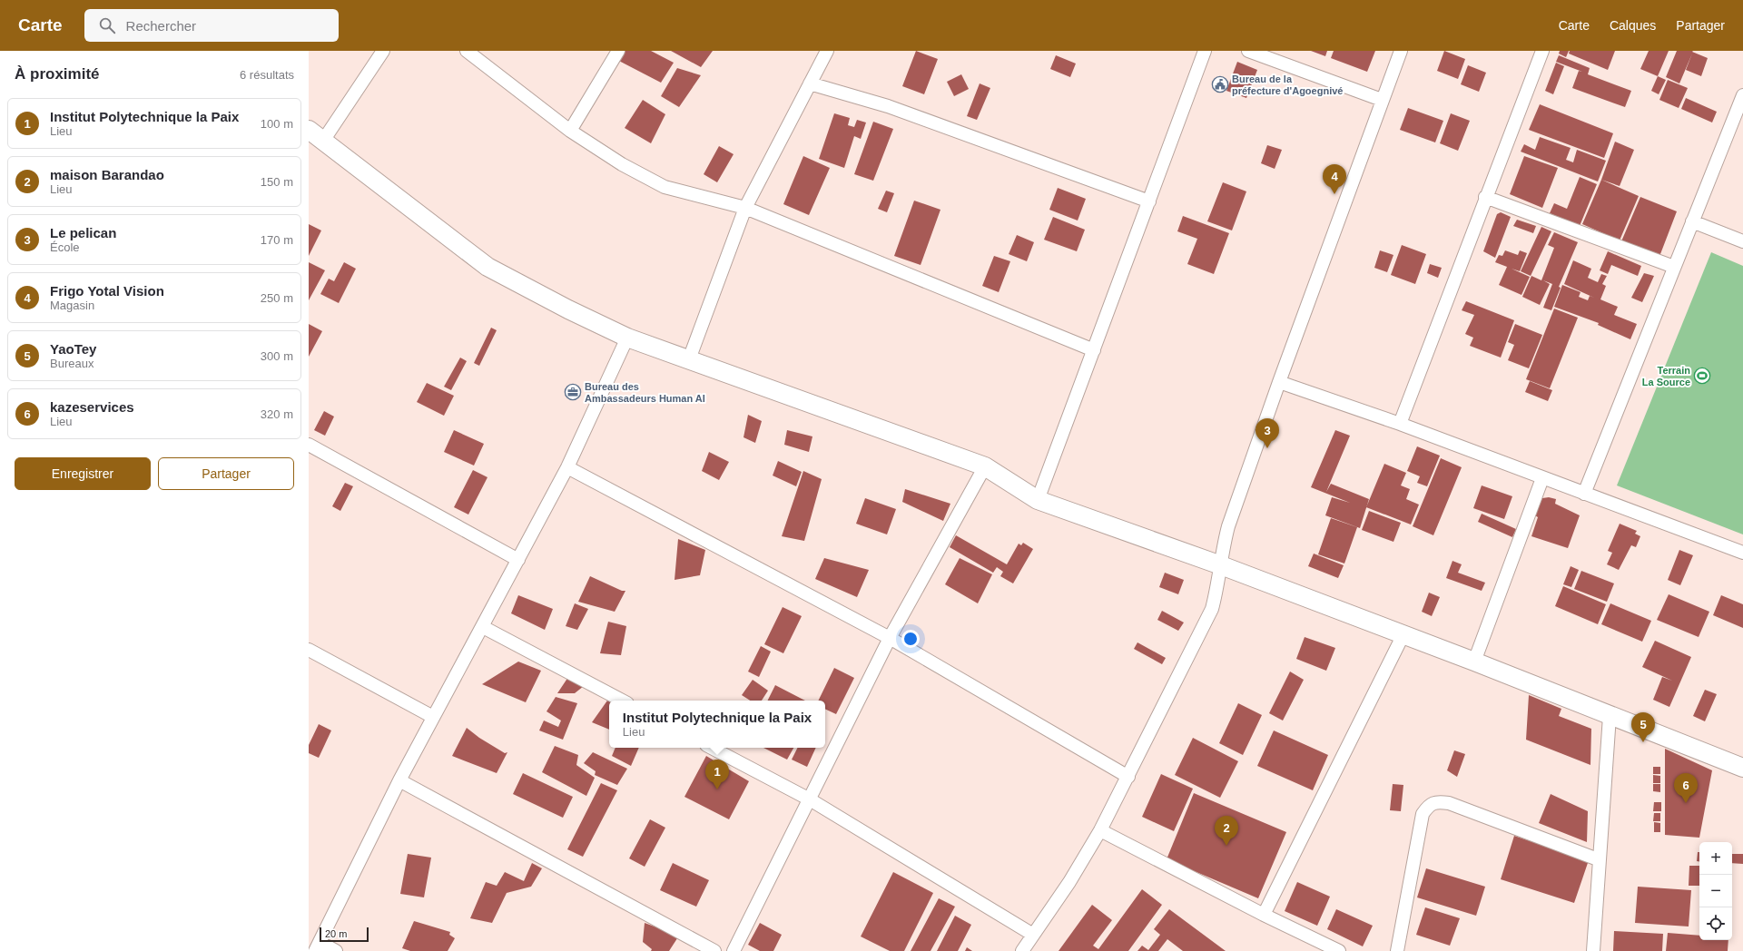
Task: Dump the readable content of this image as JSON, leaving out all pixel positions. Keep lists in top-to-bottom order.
{
  "places": {
    "public building": ["Bureau de la préfecture d'Agoegnivé"],
    "sports": ["Terrain La Source"],
    "office": ["Bureau des Ambassadeurs Human AI"]
  },
  "scale_bar": "20 m",
  "page": {
    "header": "Carte",
    "search": "Rechercher",
    "nav": ["Carte", "Calques", "Partager"],
    "heading": ["À proximité", "6 résultats"],
    "list": [
      {
        "mark": "1",
        "name": "Institut Polytechnique la Paix",
        "note": "Lieu",
        "value": "100 m"
      },
      {
        "mark": "2",
        "name": "maison Barandao",
        "note": "Lieu",
        "value": "150 m"
      },
      {
        "mark": "3",
        "name": "Le pelican",
        "note": "École",
        "value": "170 m"
      },
      {
        "mark": "4",
        "name": "Frigo Yotal Vision",
        "note": "Magasin",
        "value": "250 m"
      },
      {
        "mark": "5",
        "name": "YaoTey",
        "note": "Bureaux",
        "value": "300 m"
      },
      {
        "mark": "6",
        "name": "kazeservices",
        "note": "Lieu",
        "value": "320 m"
      }
    ],
    "pins": [
      "4",
      "3",
      "5",
      "1",
      "6",
      "2"
    ],
    "buttons": ["Enregistrer", "Partager"],
    "popup": ["Institut Polytechnique la Paix", "Lieu"],
    "map_buttons": ["+", "−"],
    "scale": "20 m"
  }
}
